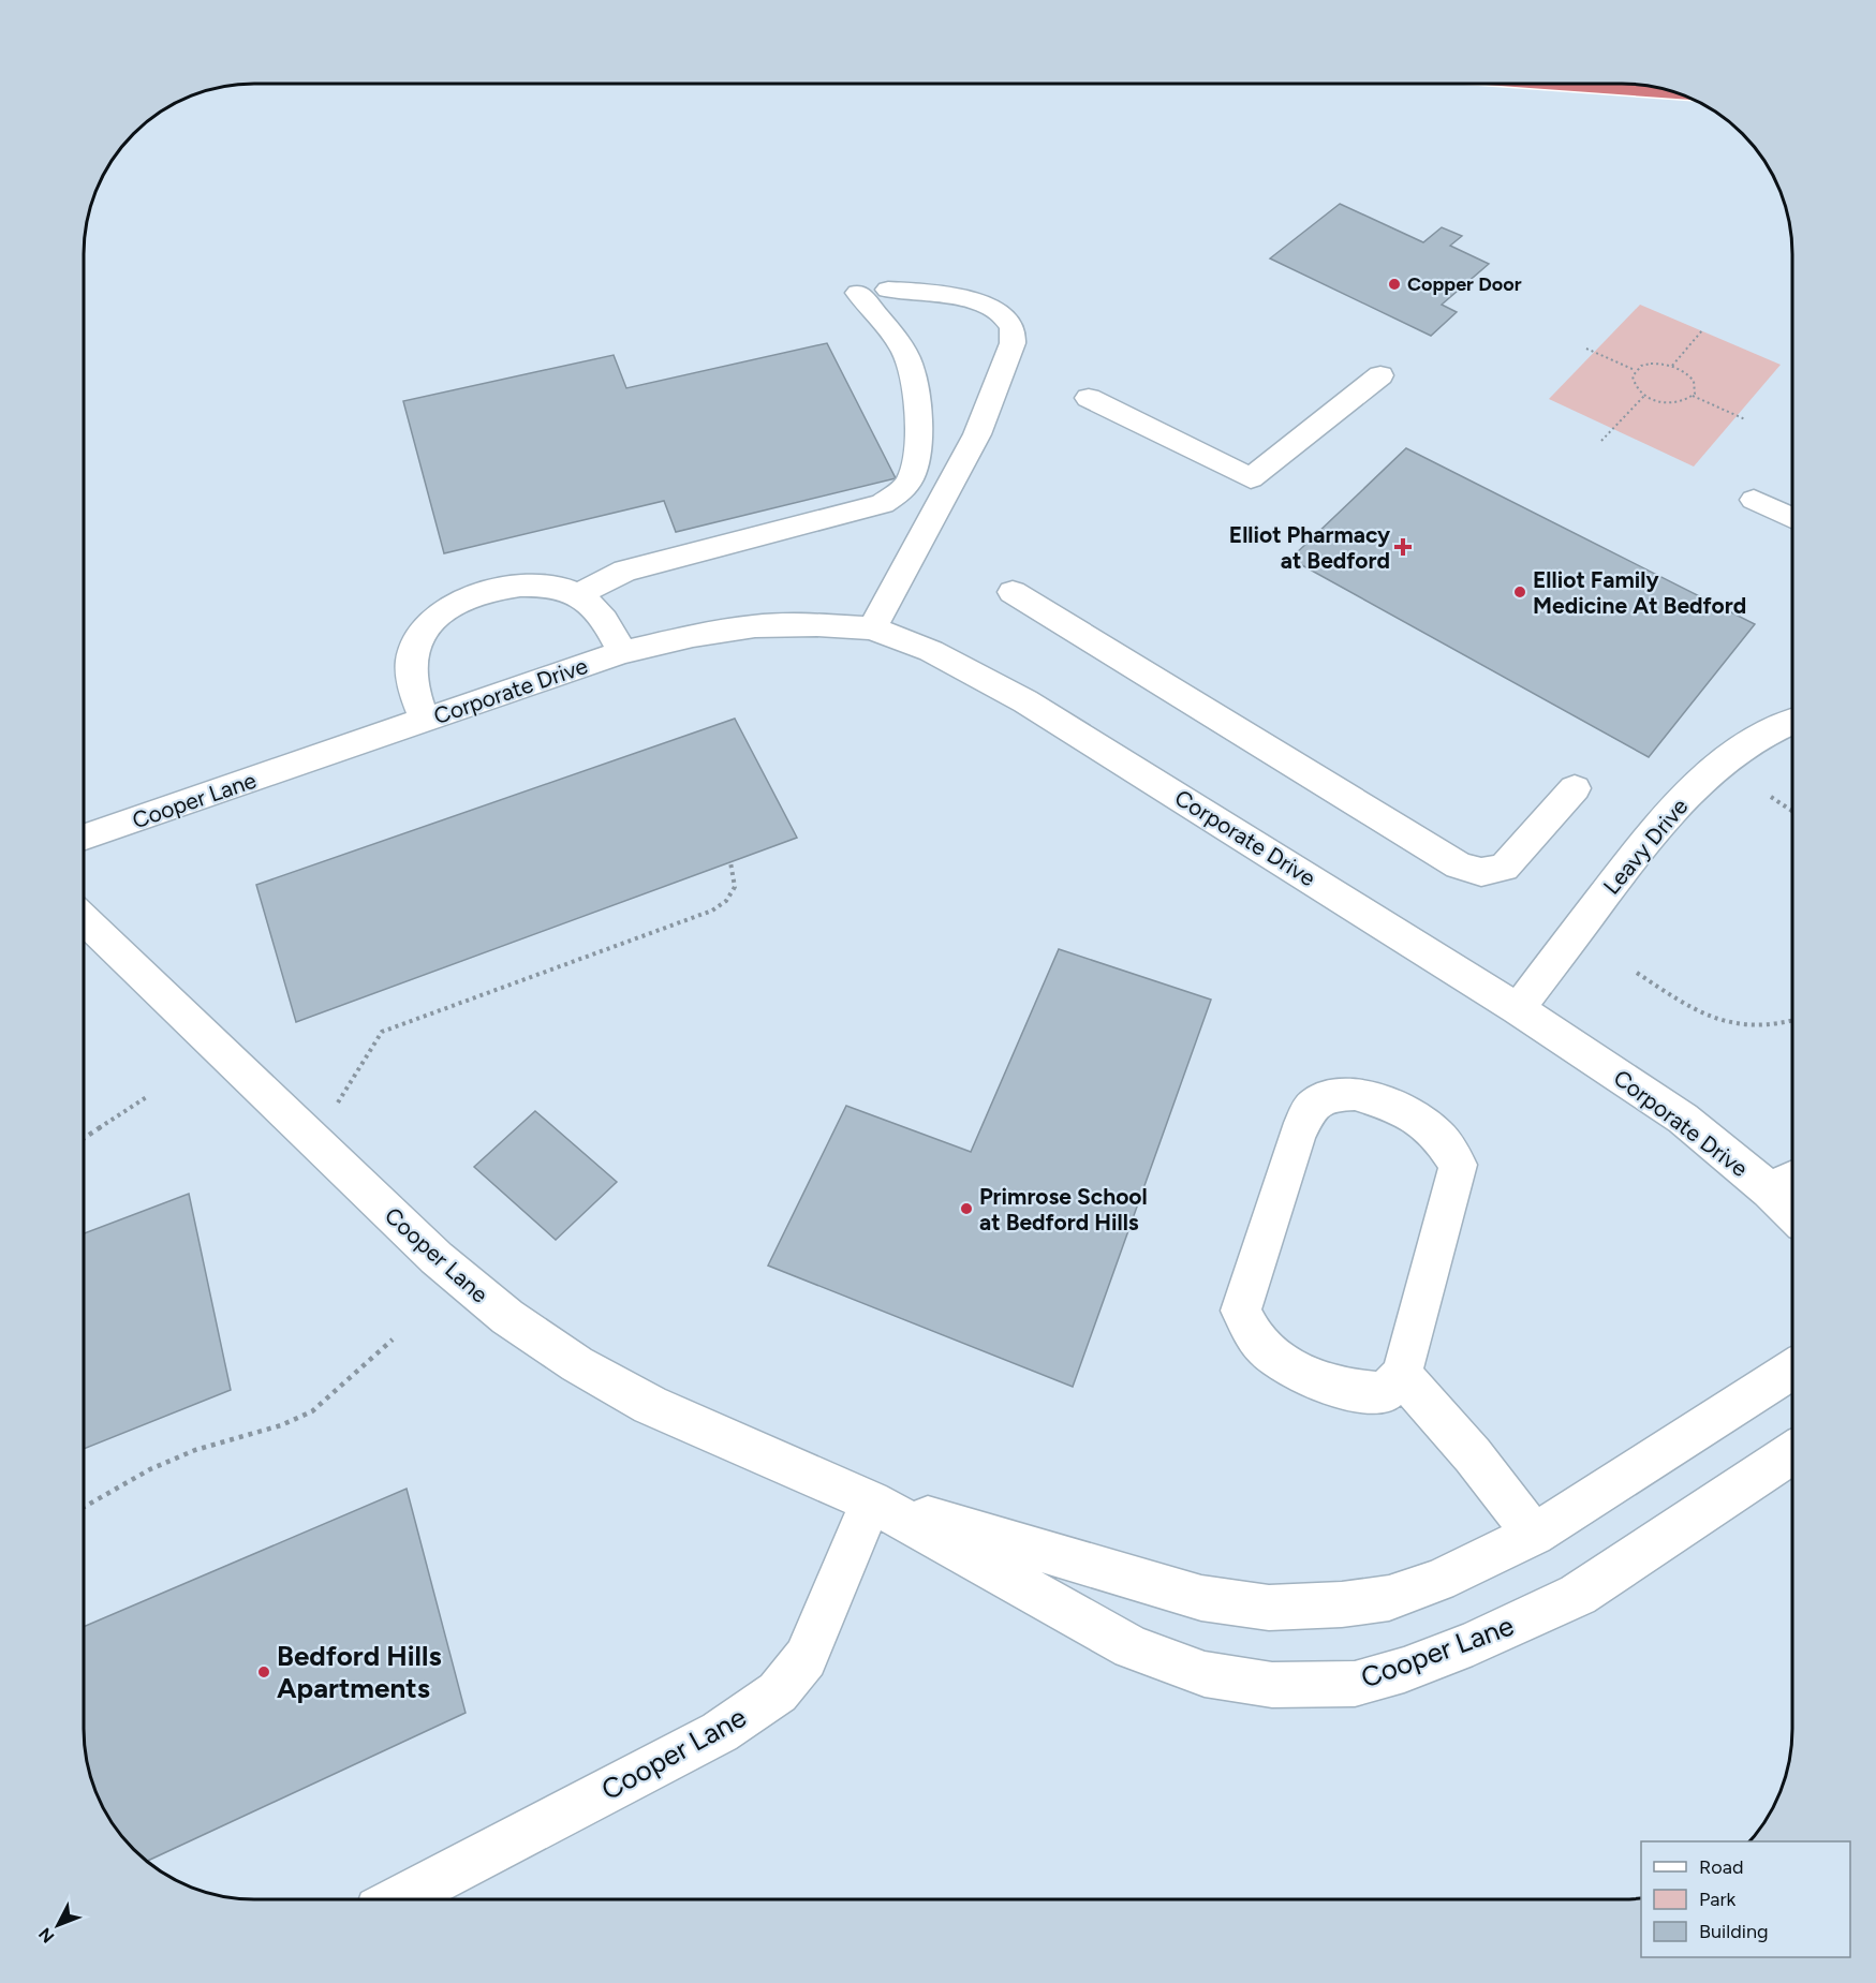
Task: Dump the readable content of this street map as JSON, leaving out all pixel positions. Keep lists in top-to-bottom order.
{
  "streets": {
    "street": ["Corporate Drive", "Cooper Lane", "Leavy Drive"]
  },
  "crossings": [
    ["Corporate Drive", "Cooper Lane"],
    ["Corporate Drive", "Leavy Drive"]
  ],
  "places": {
    "other": [
      "Copper Door",
      "Elliot Family Medicine At Bedford",
      "Primrose School at Bedford Hills",
      "Bedford Hills Apartments"
    ],
    "health": ["Elliot Pharmacy at Bedford"]
  },
  "legend": ["Road", "Park", "Building"],
  "north": "bottom left"
}
